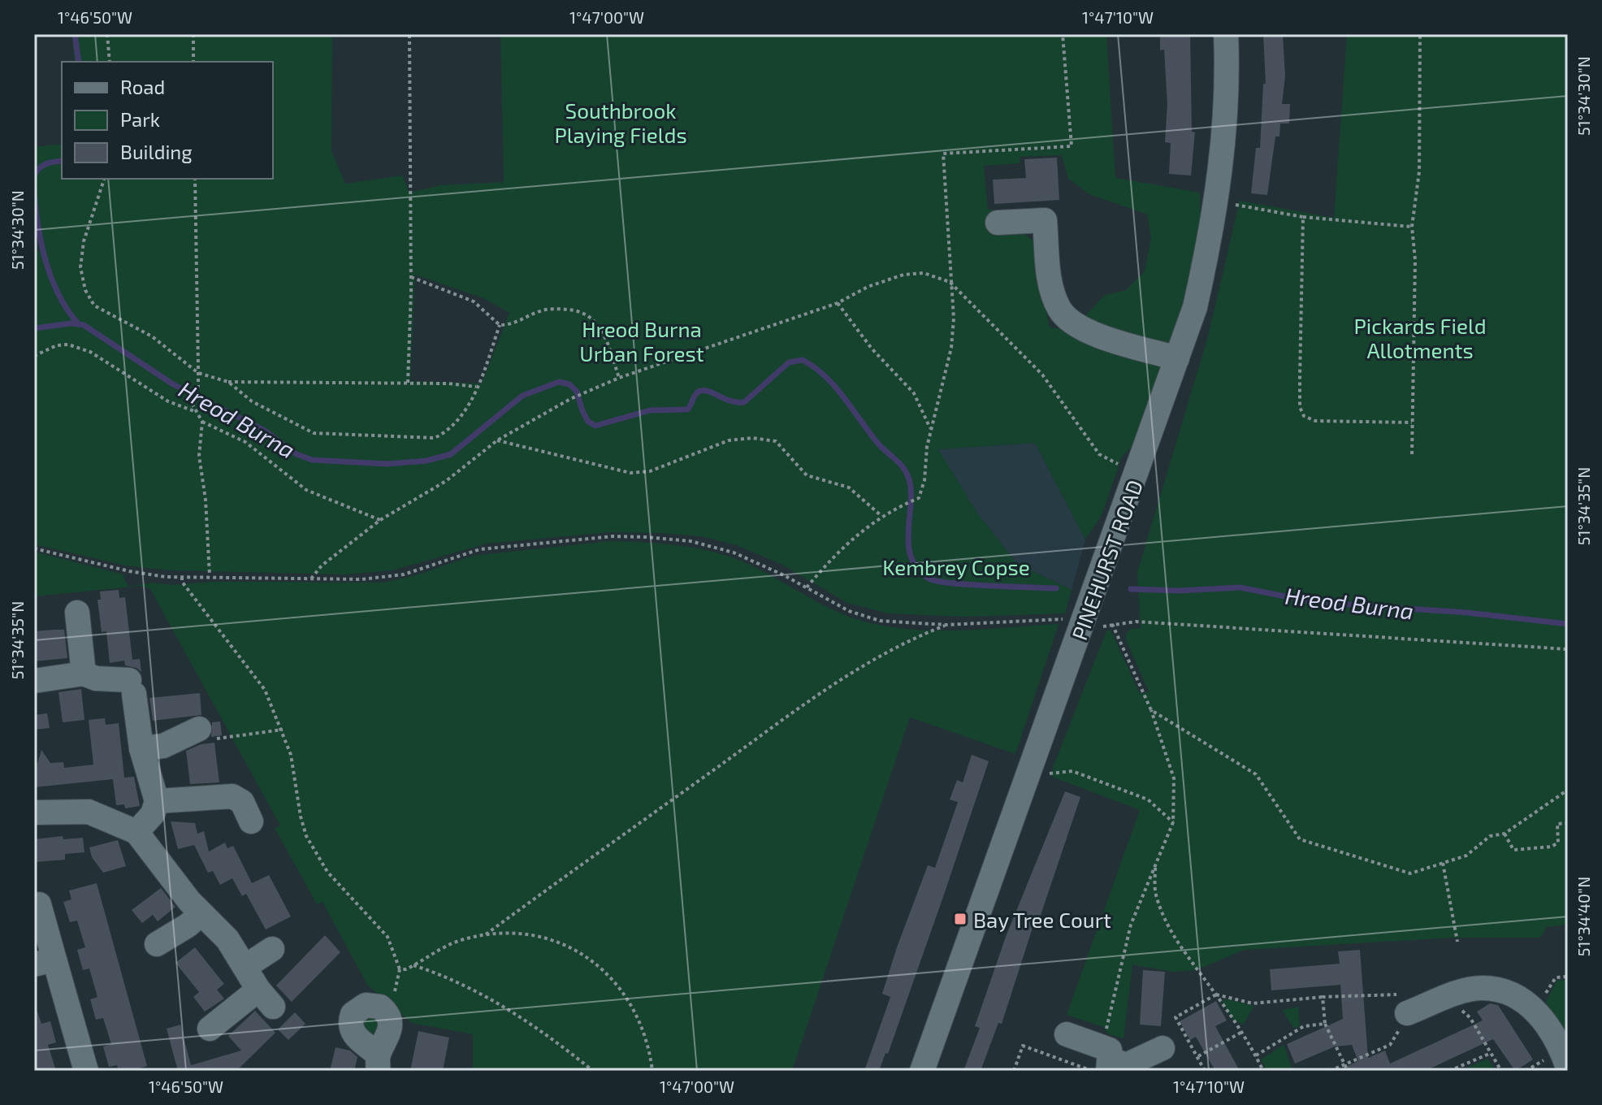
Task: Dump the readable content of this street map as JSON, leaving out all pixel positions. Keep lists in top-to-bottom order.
{
  "streets": {
    "street": ["PINEHURST ROAD"]
  },
  "water": ["Hreod Burna"],
  "parks": [
    "Southbrook Playing Fields",
    "Pickards Field Allotments",
    "Hreod Burna Urban Forest",
    "Kembrey Copse"
  ],
  "places": {
    "transit": ["Bay Tree Court"]
  },
  "legend": ["Road", "Park", "Building"],
  "coordinates": [
    "1°46'50\"W",
    "1°47'00\"W",
    "1°47'10\"W",
    "51°34'30\"N",
    "51°34'35\"N",
    "51°34'40\"N"
  ]
}
